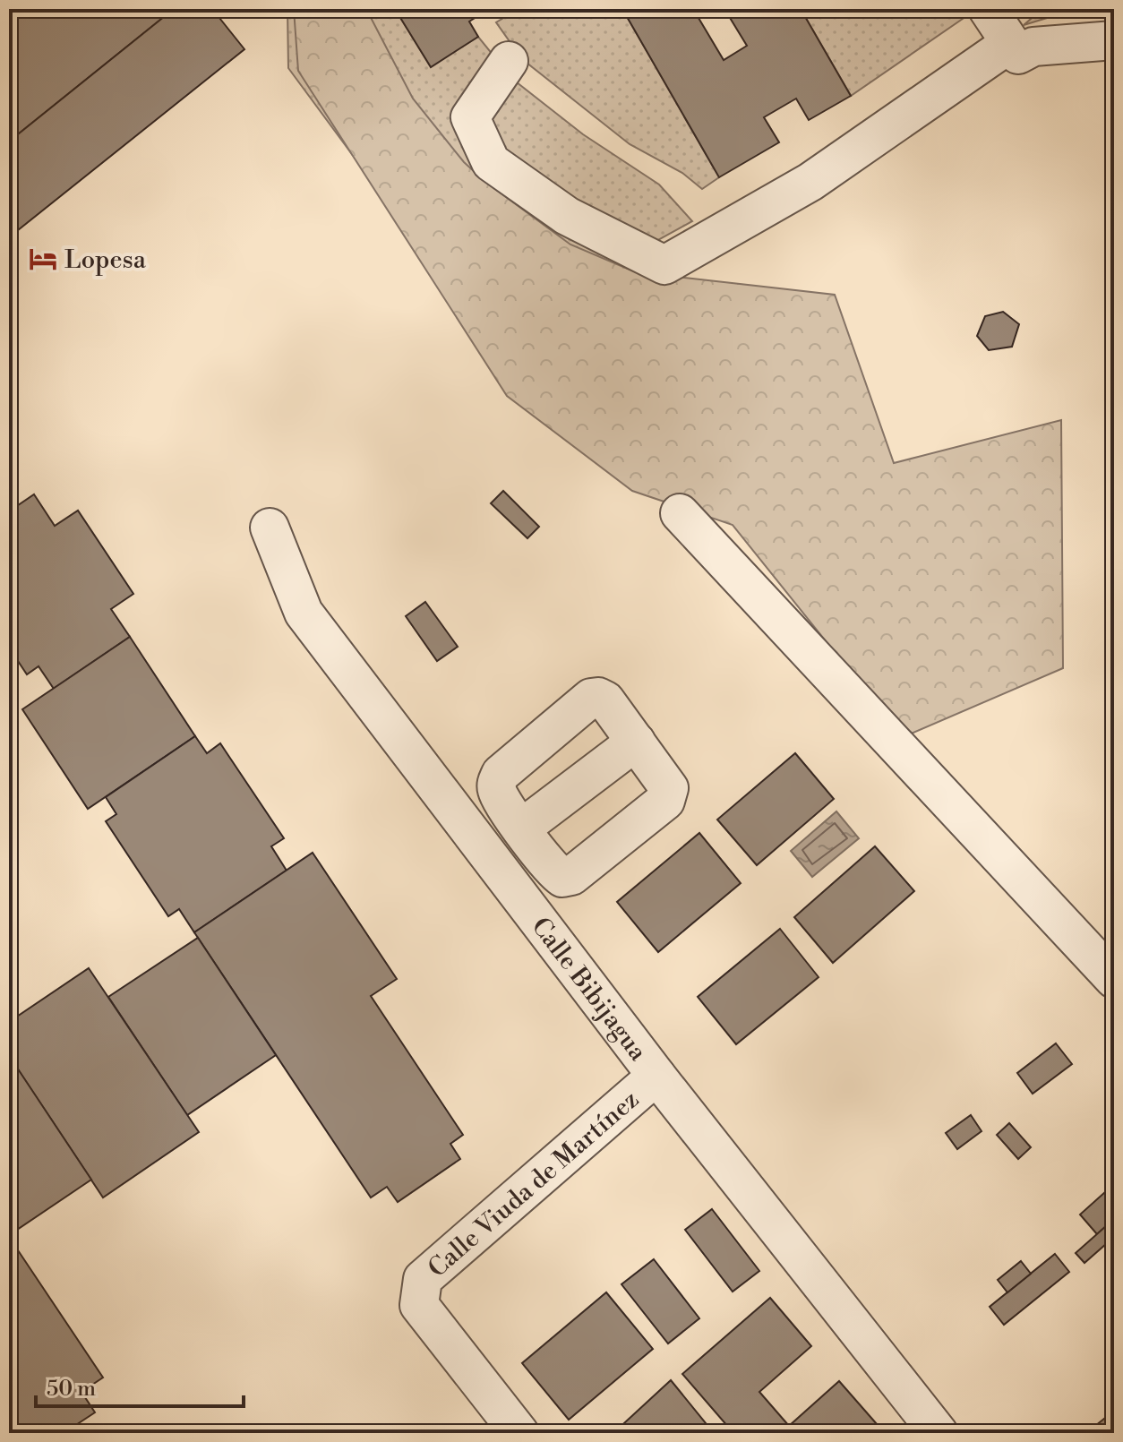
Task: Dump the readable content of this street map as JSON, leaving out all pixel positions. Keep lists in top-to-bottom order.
{
  "streets": {
    "street": ["Calle Bibijagua", "Calle Viuda de Martínez"]
  },
  "crossings": [
    ["Calle Bibijagua", "Calle Viuda de Martínez"]
  ],
  "places": {
    "hotel": ["Lopesa"]
  },
  "scale_bar": "50 m"
}
